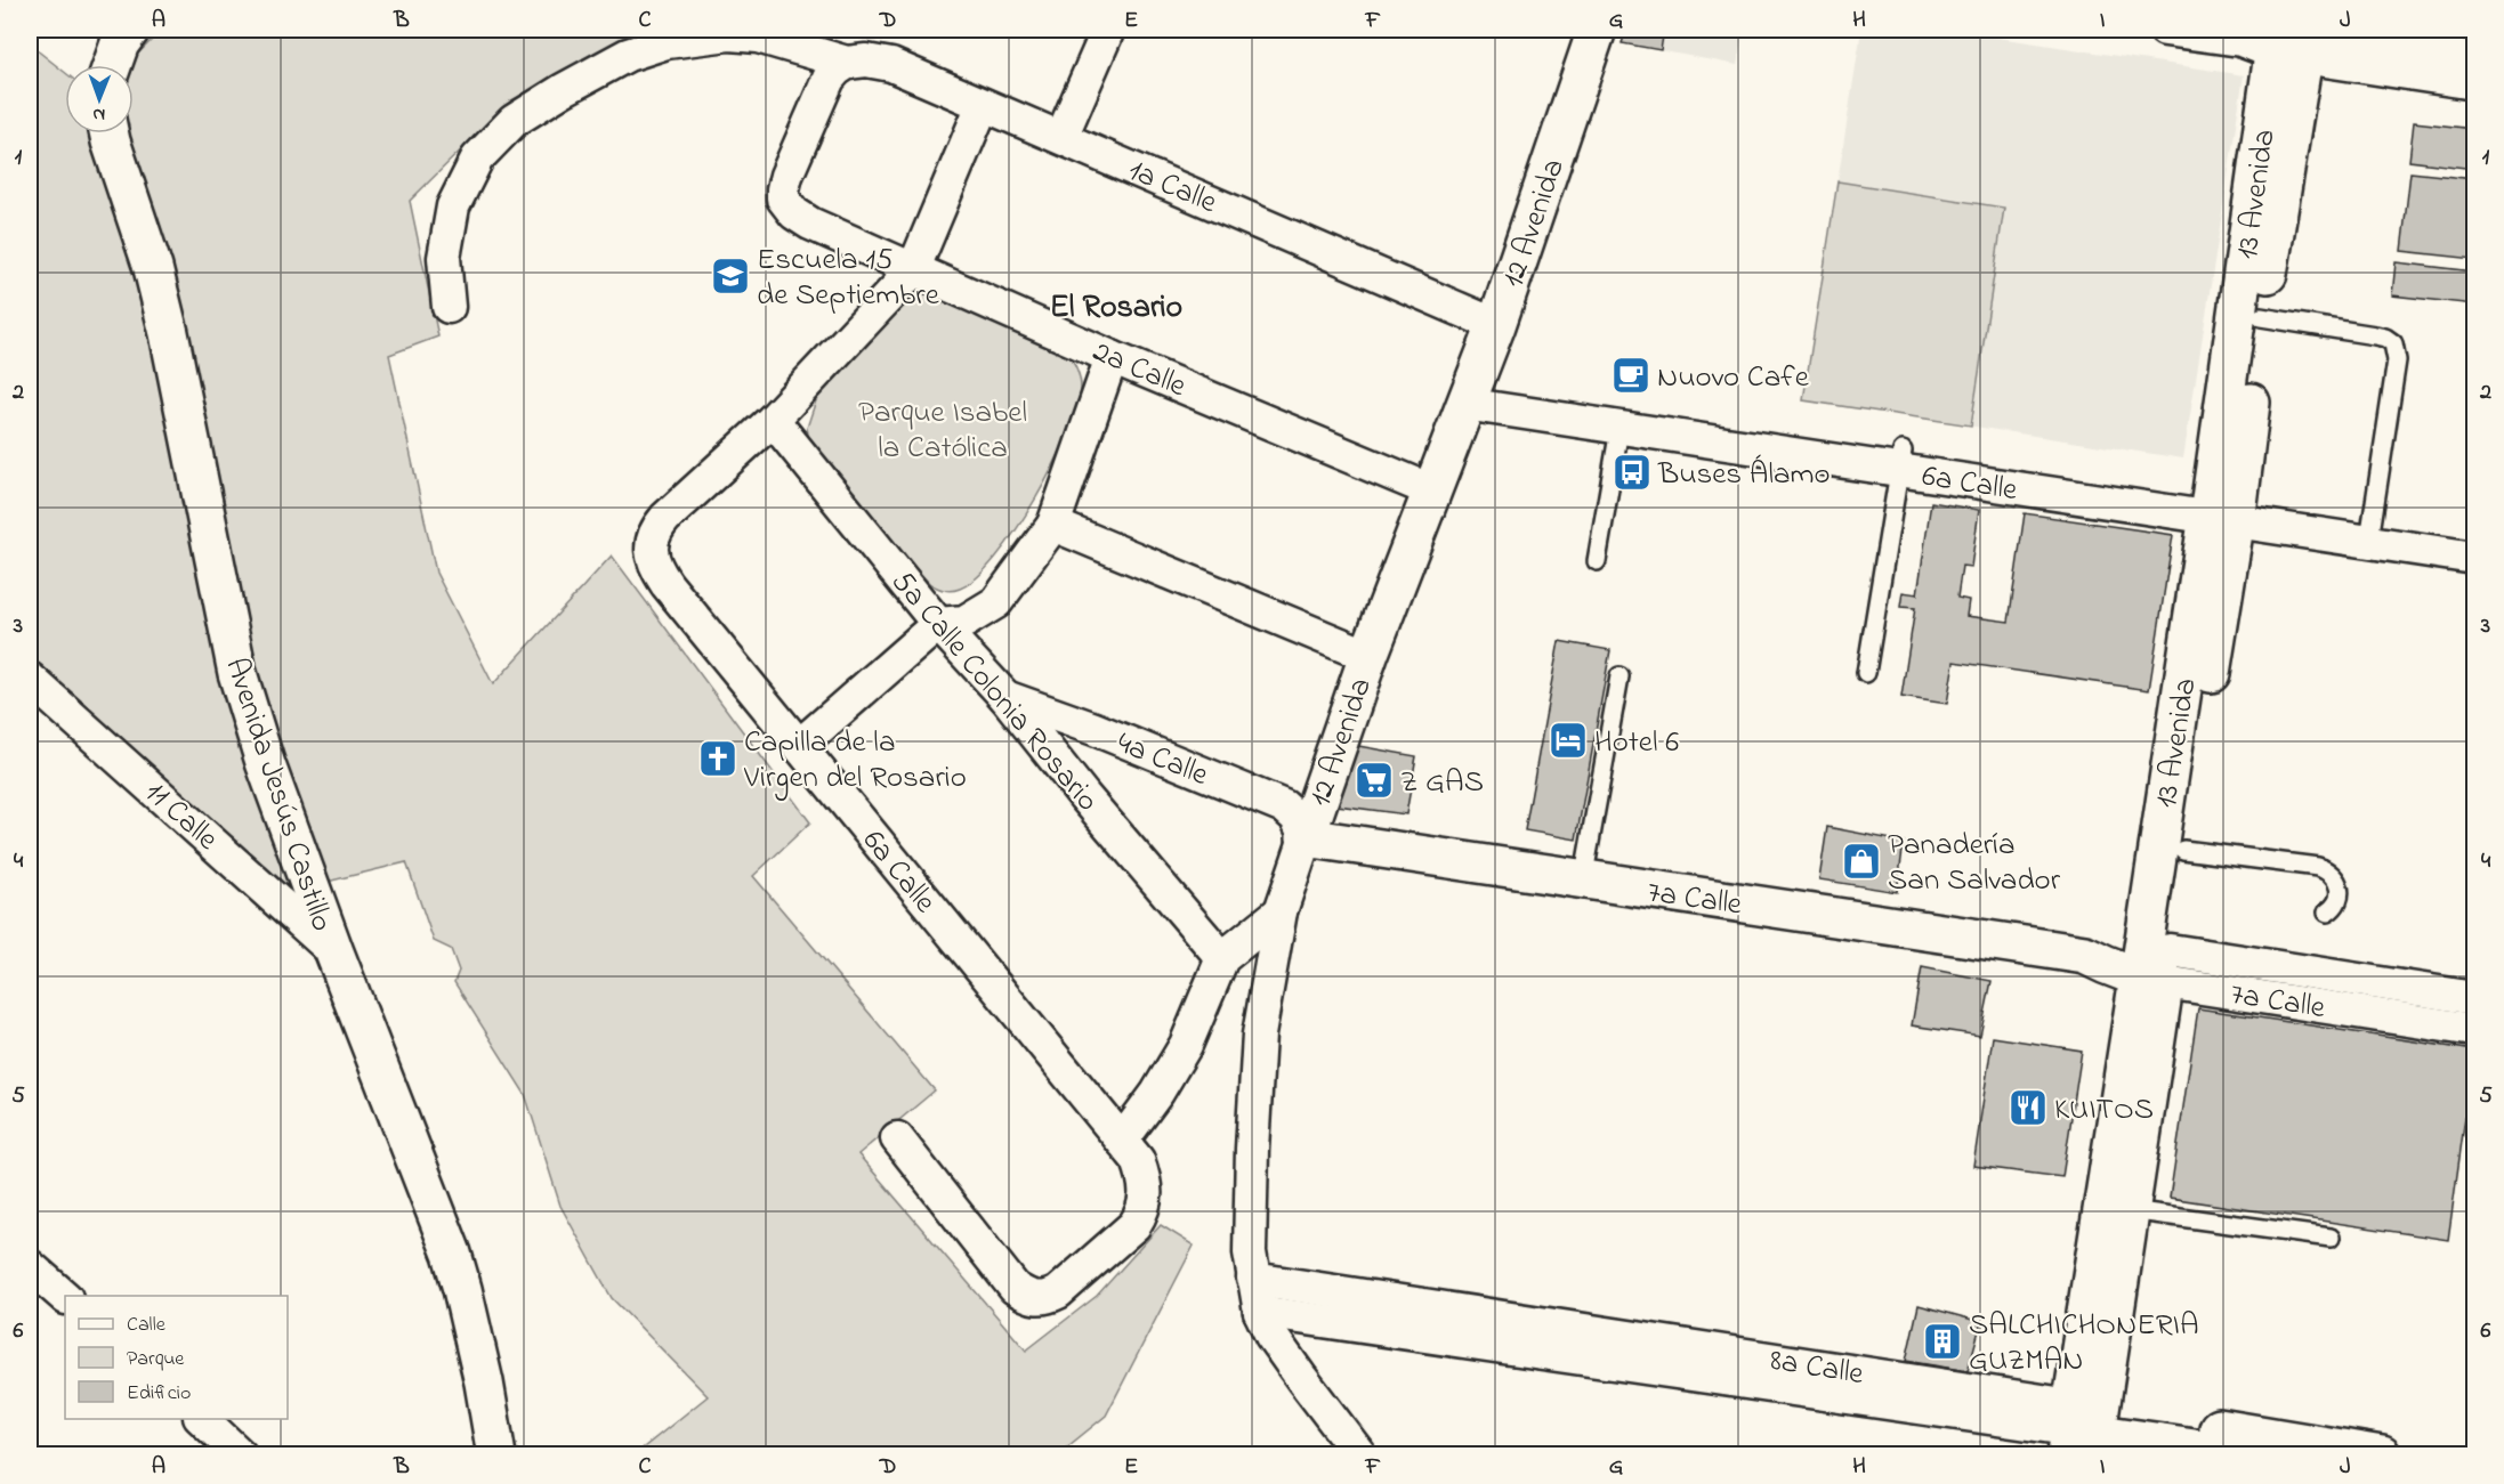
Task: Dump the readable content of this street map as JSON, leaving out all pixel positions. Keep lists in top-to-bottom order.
{
  "streets": {
    "street": [
      "1a Calle",
      "13 Avenida",
      "12 Avenida",
      "2a Calle",
      "6a Calle",
      "5a Calle Colonia Rosario",
      "4a Calle",
      "Avenida Jesús Castillo",
      "11 Calle",
      "7a Calle",
      "8a Calle"
    ]
  },
  "crossings": [
    ["1a Calle", "12 Avenida"],
    ["1a Calle", "2a Calle"],
    ["13 Avenida", "6a Calle"],
    ["13 Avenida", "7a Calle"],
    ["13 Avenida", "8a Calle"],
    ["12 Avenida", "2a Calle"],
    ["12 Avenida", "6a Calle"],
    ["12 Avenida", "4a Calle"],
    ["12 Avenida", "7a Calle"],
    ["12 Avenida", "8a Calle"],
    ["6a Calle", "5a Calle Colonia Rosario"],
    ["5a Calle Colonia Rosario", "4a Calle"],
    ["4a Calle", "7a Calle"],
    ["Avenida Jesús Castillo", "11 Calle"]
  ],
  "districts": ["El Rosario"],
  "parks": ["Parque Isabel la Católica"],
  "places": {
    "school or university": ["Escuela 15 de Septiembre"],
    "cafe": ["Nuovo Cafe"],
    "bus stop": ["Buses Álamo"],
    "hotel": ["Hotel 6"],
    "church": ["Capilla de la Virgen del Rosario"],
    "supermarket": ["Z GAS"],
    "shop": ["Panadería San Salvador"],
    "restaurant": ["KUITOS"],
    "building": ["SALCHICHONERIA GUZMAN"]
  },
  "legend": ["Calle", "Parque", "Edificio"],
  "north": "bottom",
  "grid": {
    "columns": [
      "A",
      "B",
      "C",
      "D",
      "E",
      "F",
      "G",
      "H",
      "I",
      "J"
    ],
    "rows": [
      "1",
      "2",
      "3",
      "4",
      "5",
      "6"
    ]
  }
}
